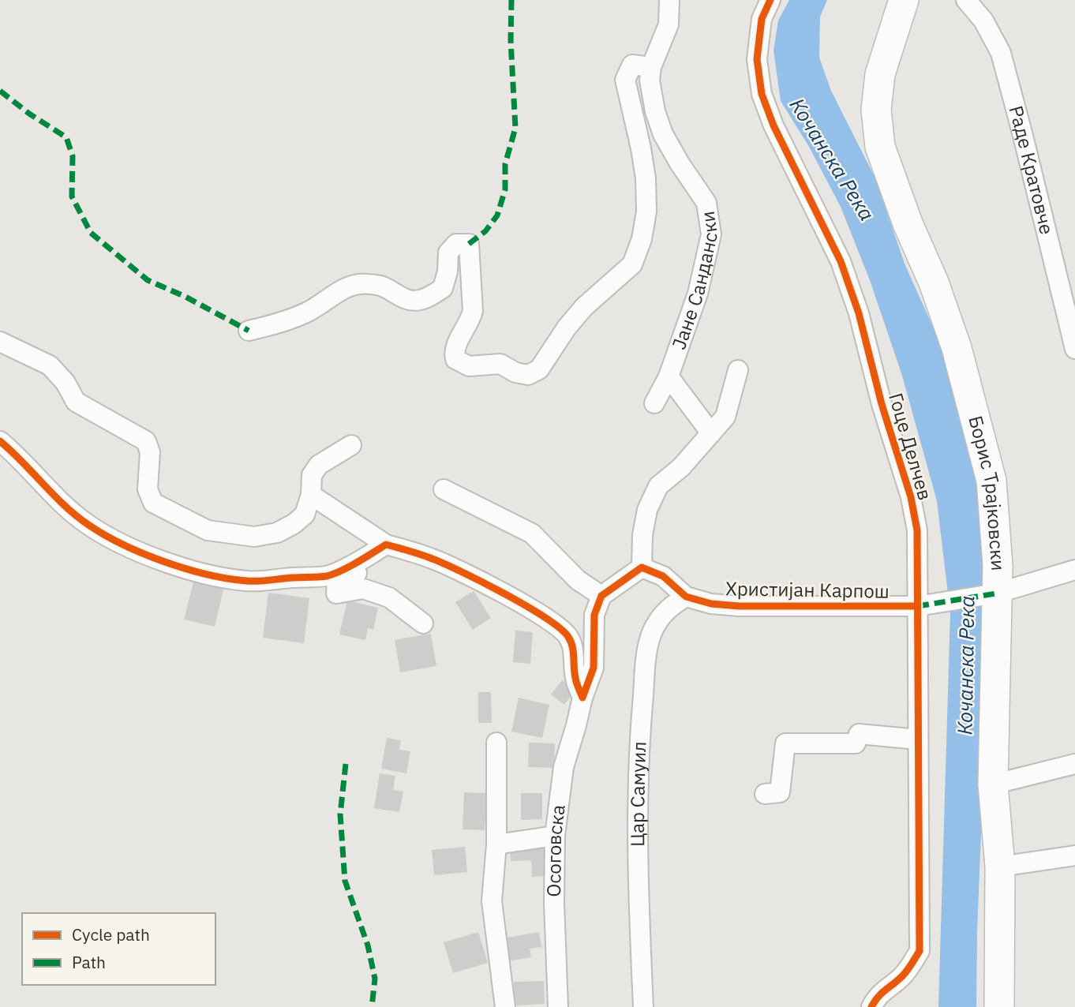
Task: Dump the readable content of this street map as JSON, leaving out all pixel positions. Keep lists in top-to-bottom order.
{
  "streets": {
    "street": [
      "Раде Кратовче",
      "Јане Сандански",
      "Гоце Делчев",
      "Борис Трајковски",
      "Христијан Карпош",
      "Цар Самуил",
      "Осоговска"
    ]
  },
  "crossings": [
    ["Гоце Делчев", "Христијан Карпош"],
    ["Борис Трајковски", "Христијан Карпош"],
    ["Христијан Карпош", "Цар Самуил"]
  ],
  "water": ["Кочанска Река"],
  "legend": ["Cycle path", "Path"]
}
